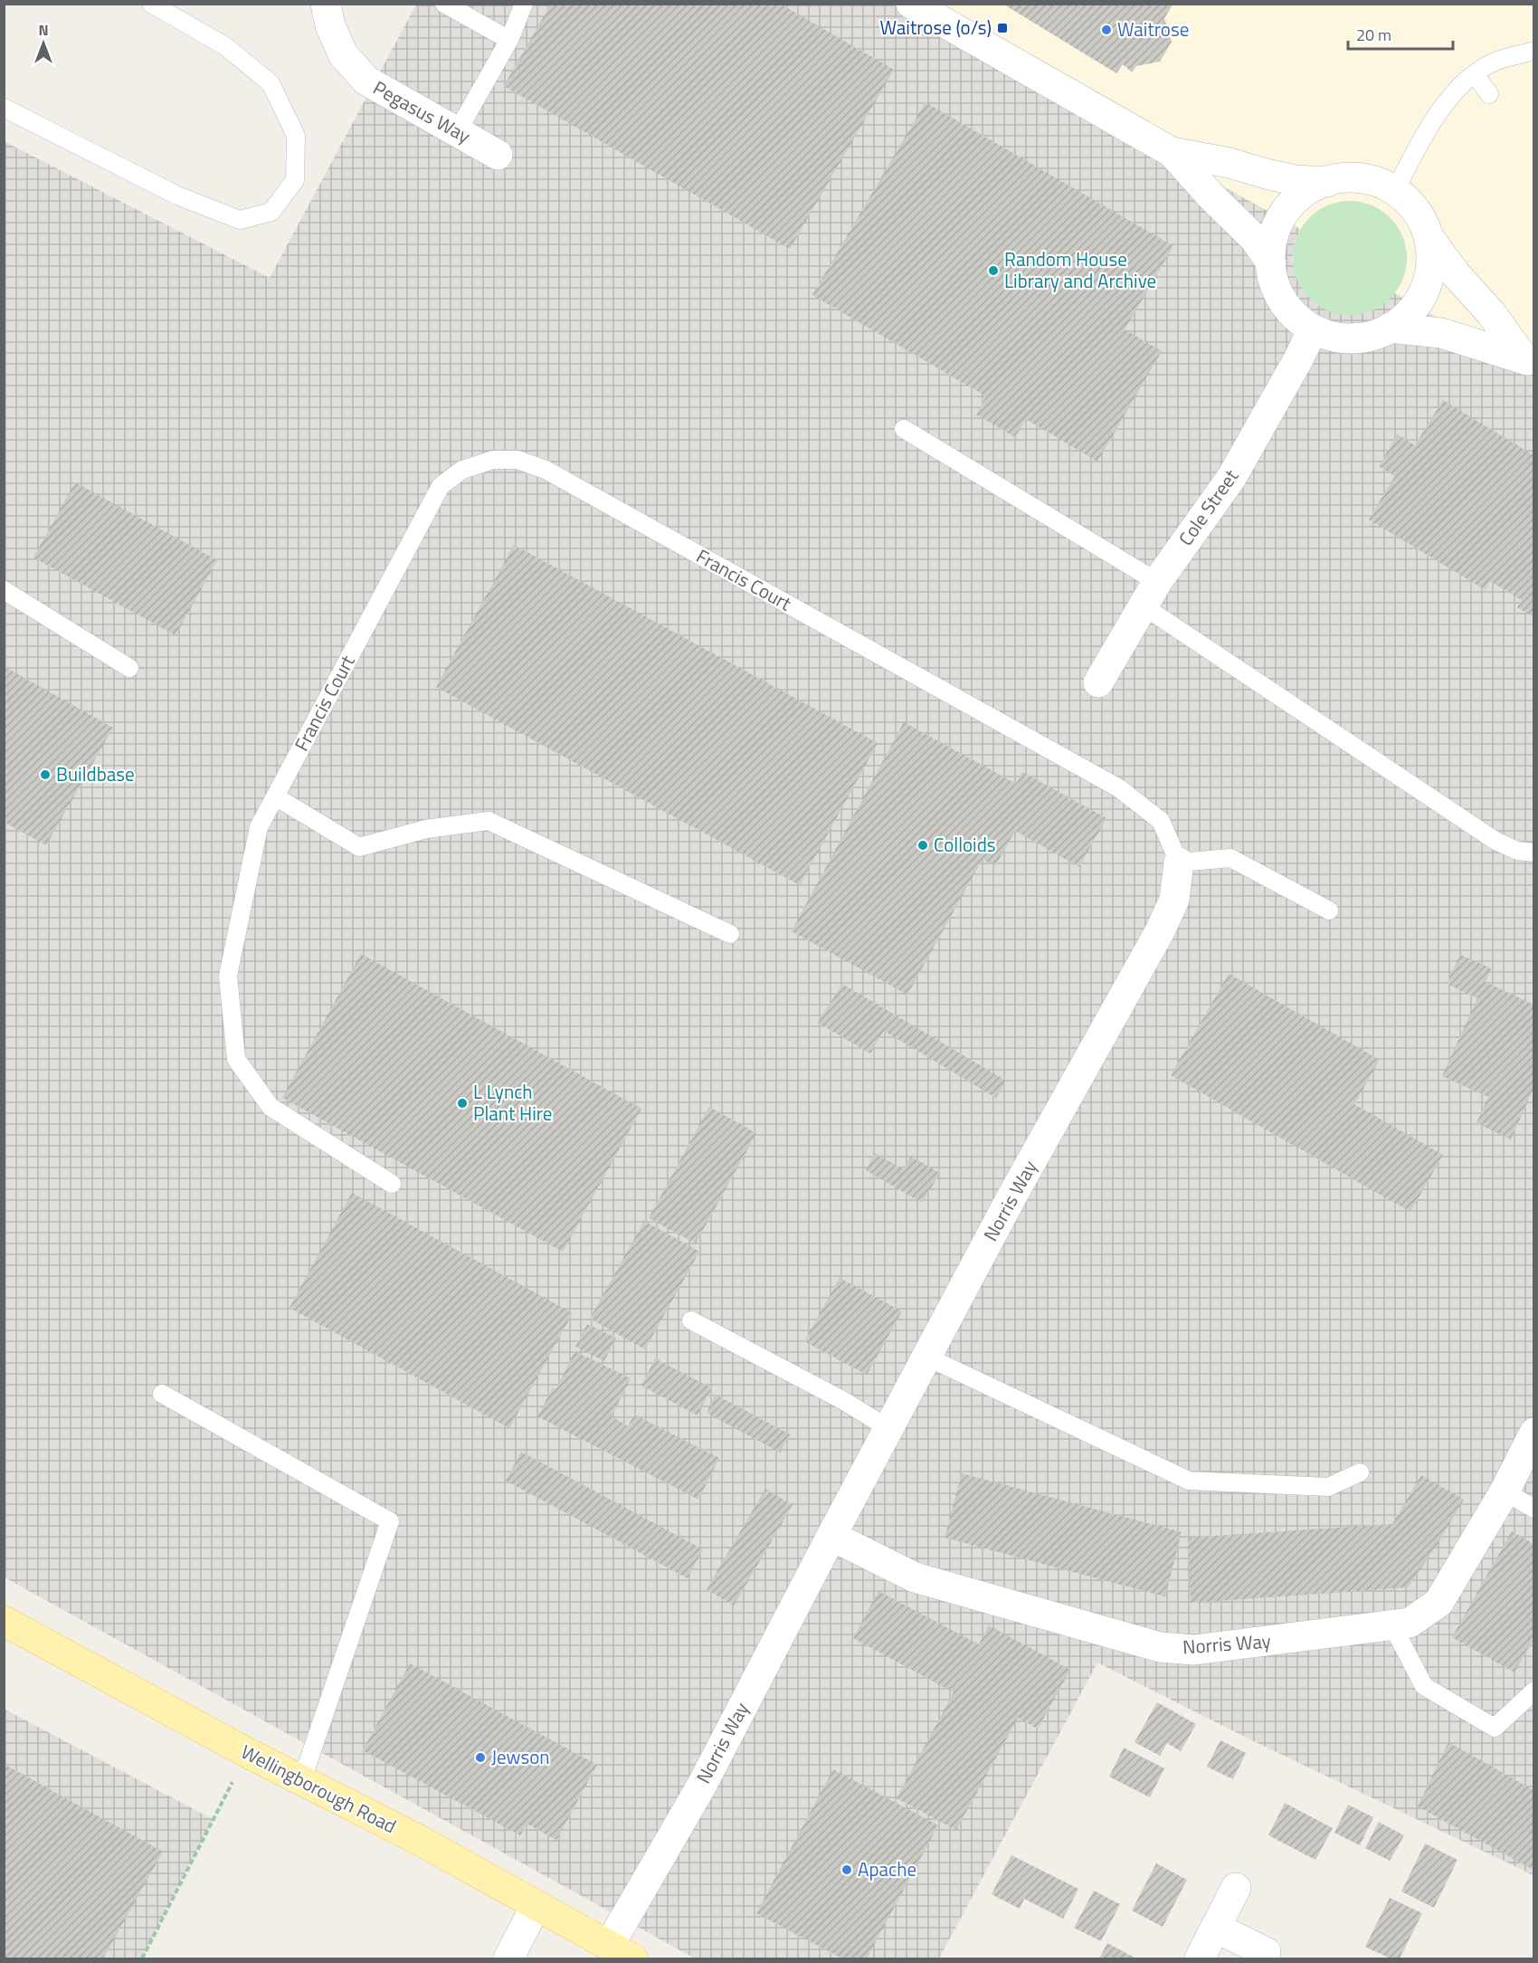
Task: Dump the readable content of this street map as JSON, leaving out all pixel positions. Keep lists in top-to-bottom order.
{
  "streets": {
    "main road": ["Wellingborough Road"],
    "street": ["Pegasus Way", "Cole Street", "Norris Way"],
    "lane": ["Francis Court"]
  },
  "crossings": [
    ["Francis Court", "Norris Way"],
    ["Norris Way", "Wellingborough Road"]
  ],
  "places": {
    "transit": ["Waitrose (o/s)"],
    "other": [
      "Waitrose",
      "Random House Library and Archive",
      "Buildbase",
      "Colloids",
      "L Lynch Plant Hire",
      "Jewson",
      "Apache"
    ]
  },
  "scale_bar": "20 m",
  "north": "top"
}
